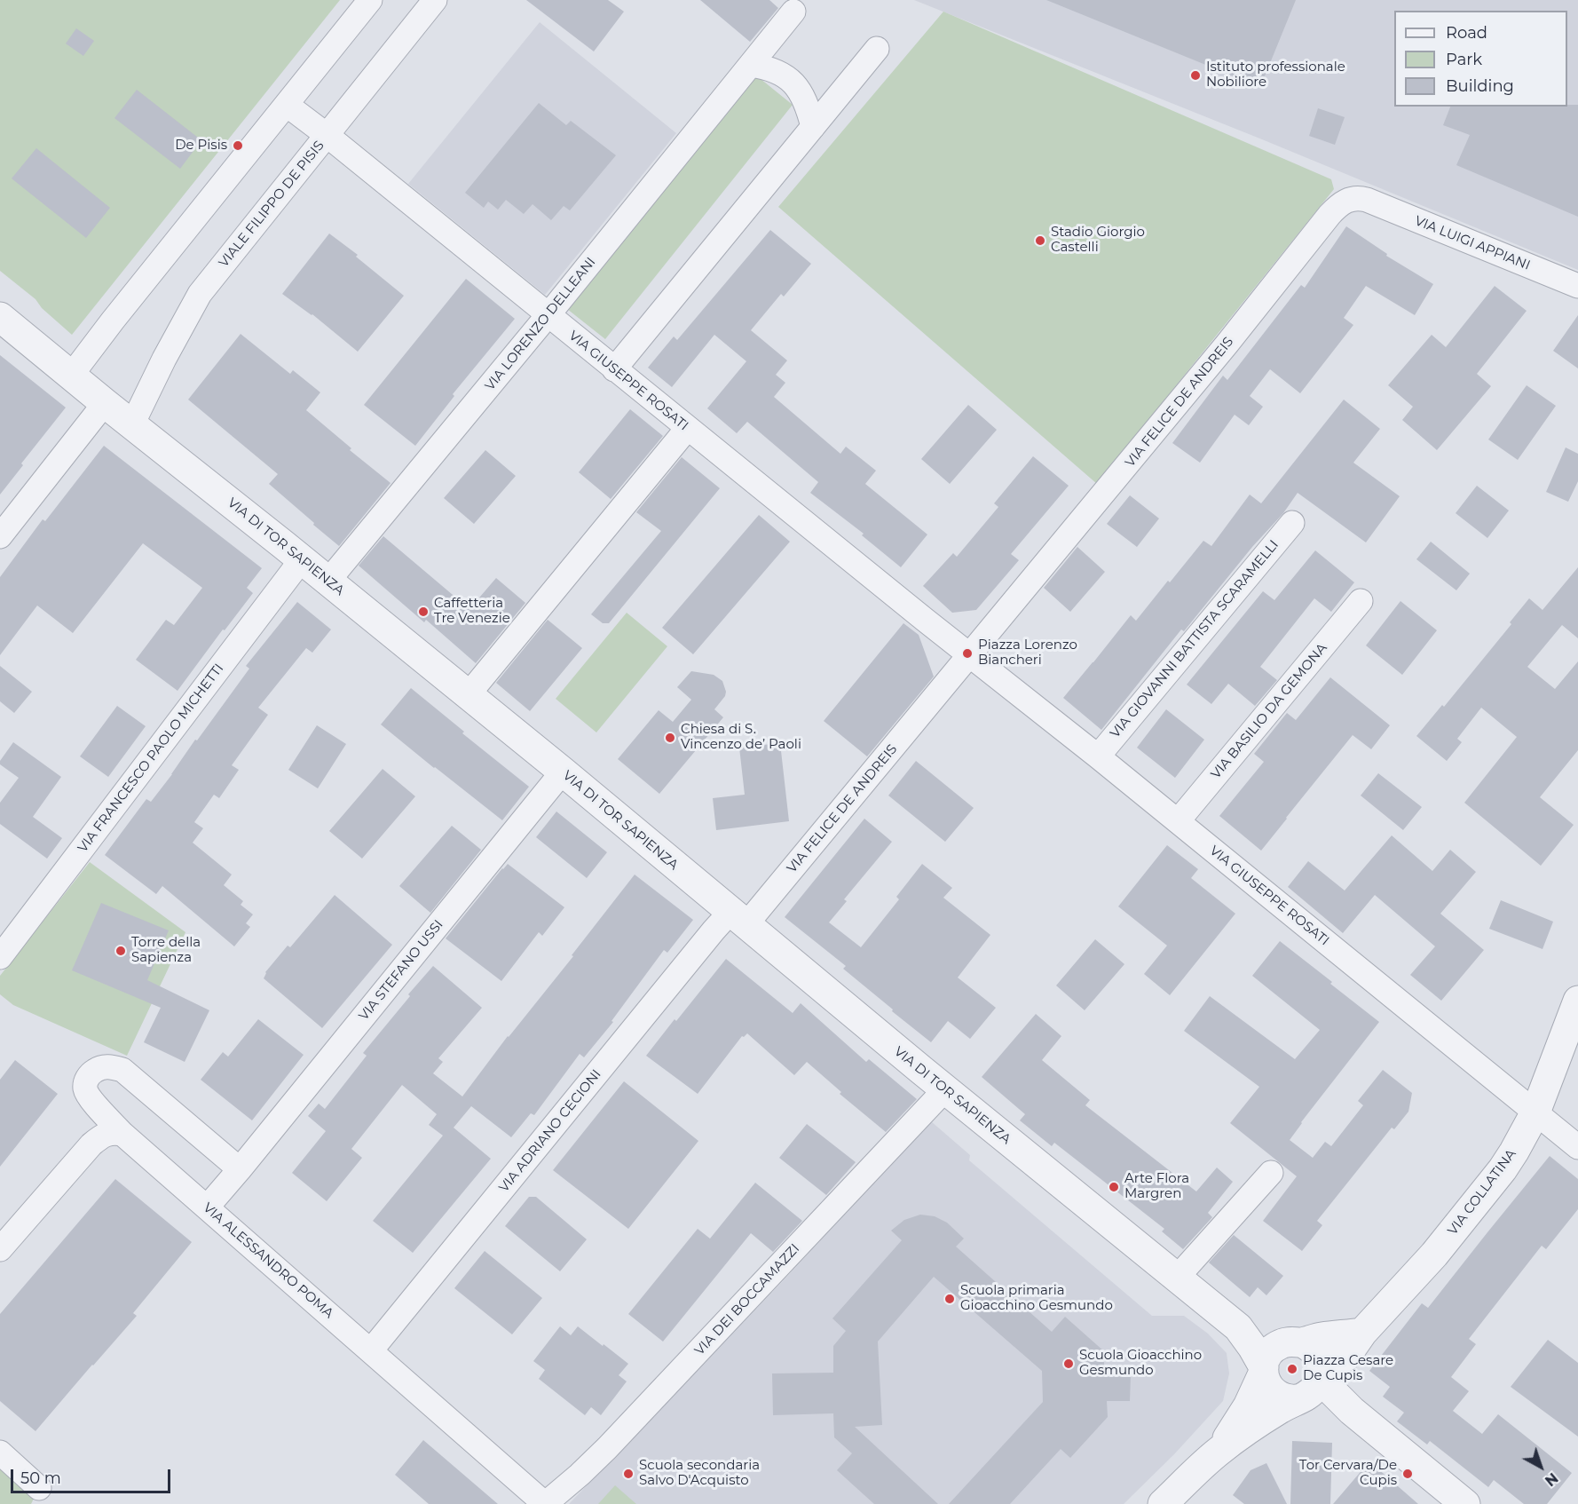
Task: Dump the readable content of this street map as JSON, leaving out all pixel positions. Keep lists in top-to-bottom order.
{
  "streets": {
    "street": [
      "VIALE FILIPPO DE PISIS",
      "VIA LUIGI APPIANI",
      "VIA LORENZO DELLEANI",
      "VIA GIUSEPPE ROSATI",
      "VIA FELICE DE ANDREIS",
      "VIA DI TOR SAPIENZA",
      "VIA GIOVANNI BATTISTA SCARAMELLI",
      "VIA BASILIO DA GEMONA",
      "VIA FRANCESCO PAOLO MICHETTI",
      "VIA STEFANO USSI",
      "VIA ADRIANO CECIONI",
      "VIA COLLATINA",
      "VIA ALESSANDRO POMA",
      "VIA DEI BOCCAMAZZI"
    ]
  },
  "crossings": [
    ["VIALE FILIPPO DE PISIS", "VIA GIUSEPPE ROSATI"],
    ["VIALE FILIPPO DE PISIS", "VIA DI TOR SAPIENZA"],
    ["VIA LUIGI APPIANI", "VIA FELICE DE ANDREIS"],
    ["VIA LORENZO DELLEANI", "VIA GIUSEPPE ROSATI"],
    ["VIA LORENZO DELLEANI", "VIA DI TOR SAPIENZA"],
    ["VIA GIUSEPPE ROSATI", "VIA FELICE DE ANDREIS"],
    ["VIA GIUSEPPE ROSATI", "VIA GIOVANNI BATTISTA SCARAMELLI"],
    ["VIA GIUSEPPE ROSATI", "VIA BASILIO DA GEMONA"],
    ["VIA GIUSEPPE ROSATI", "VIA COLLATINA"],
    ["VIA FELICE DE ANDREIS", "VIA DI TOR SAPIENZA"],
    ["VIA FELICE DE ANDREIS", "VIA ADRIANO CECIONI"],
    ["VIA DI TOR SAPIENZA", "VIA FRANCESCO PAOLO MICHETTI"],
    ["VIA DI TOR SAPIENZA", "VIA STEFANO USSI"],
    ["VIA DI TOR SAPIENZA", "VIA ADRIANO CECIONI"],
    ["VIA DI TOR SAPIENZA", "VIA DEI BOCCAMAZZI"],
    ["VIA STEFANO USSI", "VIA ALESSANDRO POMA"],
    ["VIA ADRIANO CECIONI", "VIA ALESSANDRO POMA"],
    ["VIA ALESSANDRO POMA", "VIA DEI BOCCAMAZZI"]
  ],
  "places": [
    "Istituto professionale Nobiliore",
    "De Pisis",
    "Stadio Giorgio Castelli",
    "Caffetteria Tre Venezie",
    "Piazza Lorenzo Biancheri",
    "Chiesa di S. Vincenzo de’ Paoli",
    "Torre della Sapienza",
    "Arte Flora Margren",
    "Scuola primaria Gioacchino Gesmundo",
    "Scuola Gioacchino Gesmundo",
    "Piazza Cesare De Cupis",
    "Scuola secondaria Salvo D'Acquisto",
    "Tor Cervara/De Cupis"
  ],
  "legend": ["Road", "Park", "Building"],
  "scale_bar": "50 m",
  "north": "bottom right"
}
